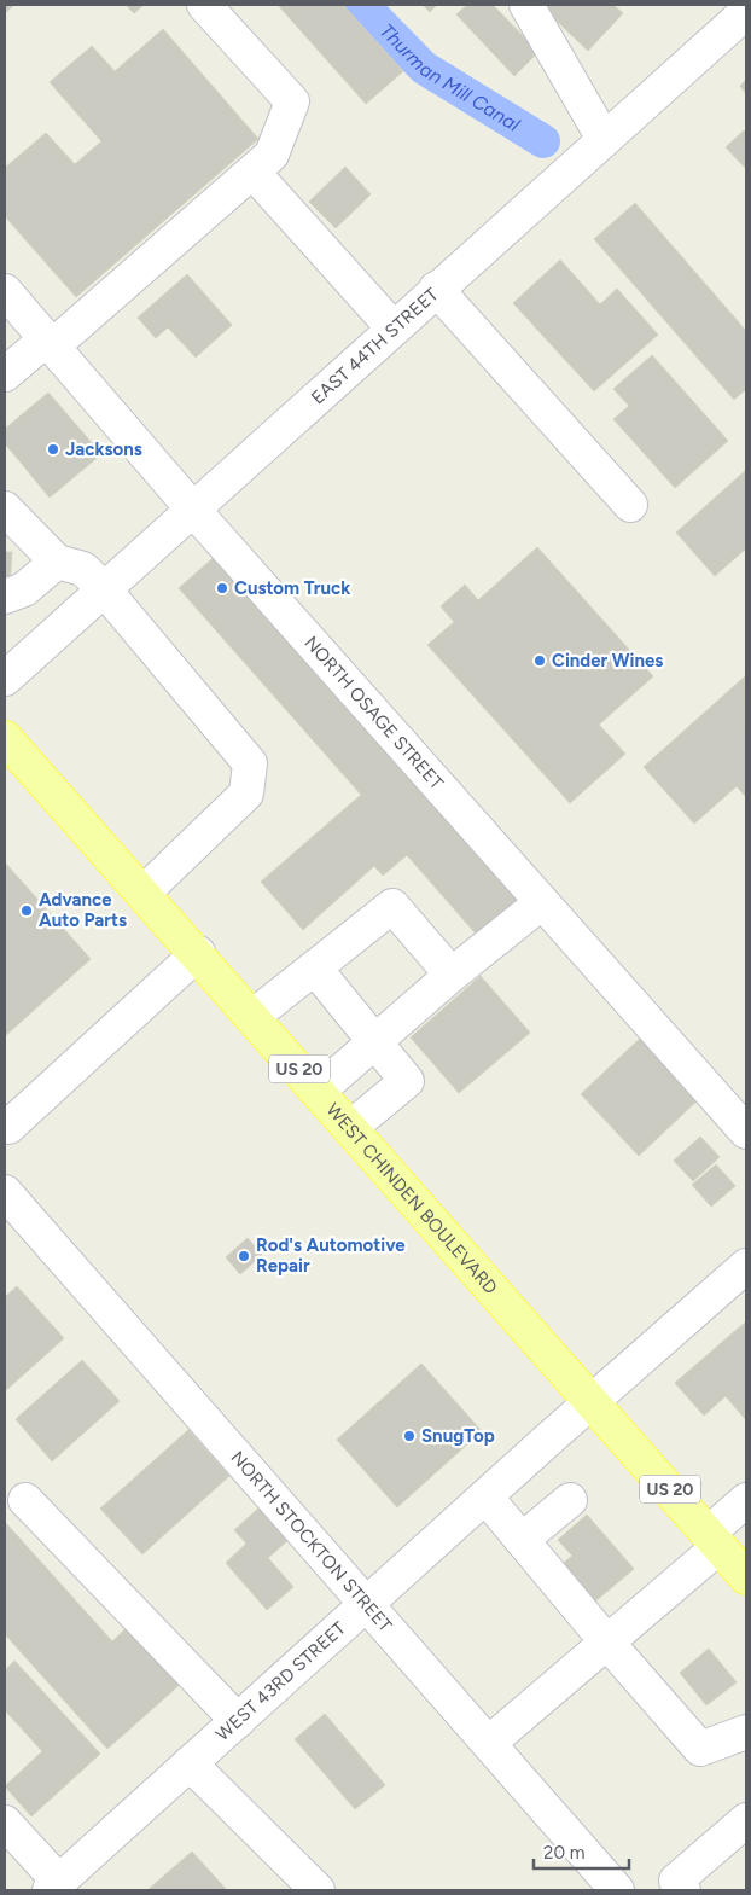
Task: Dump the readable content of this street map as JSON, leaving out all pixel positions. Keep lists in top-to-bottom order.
{
  "streets": {
    "main road": ["US 20", "WEST CHINDEN BOULEVARD"],
    "street": [
      "EAST 44TH STREET",
      "NORTH OSAGE STREET",
      "NORTH STOCKTON STREET",
      "WEST 43RD STREET"
    ]
  },
  "crossings": [
    ["EAST 44TH STREET", "NORTH OSAGE STREET"],
    ["WEST CHINDEN BOULEVARD", "WEST 43RD STREET"],
    ["NORTH STOCKTON STREET", "WEST 43RD STREET"]
  ],
  "water": ["Thurman Mill Canal"],
  "places": [
    "Jacksons",
    "Custom Truck",
    "Cinder Wines",
    "Advance Auto Parts",
    "Rod's Automotive Repair",
    "SnugTop"
  ],
  "scale_bar": "20 m"
}
